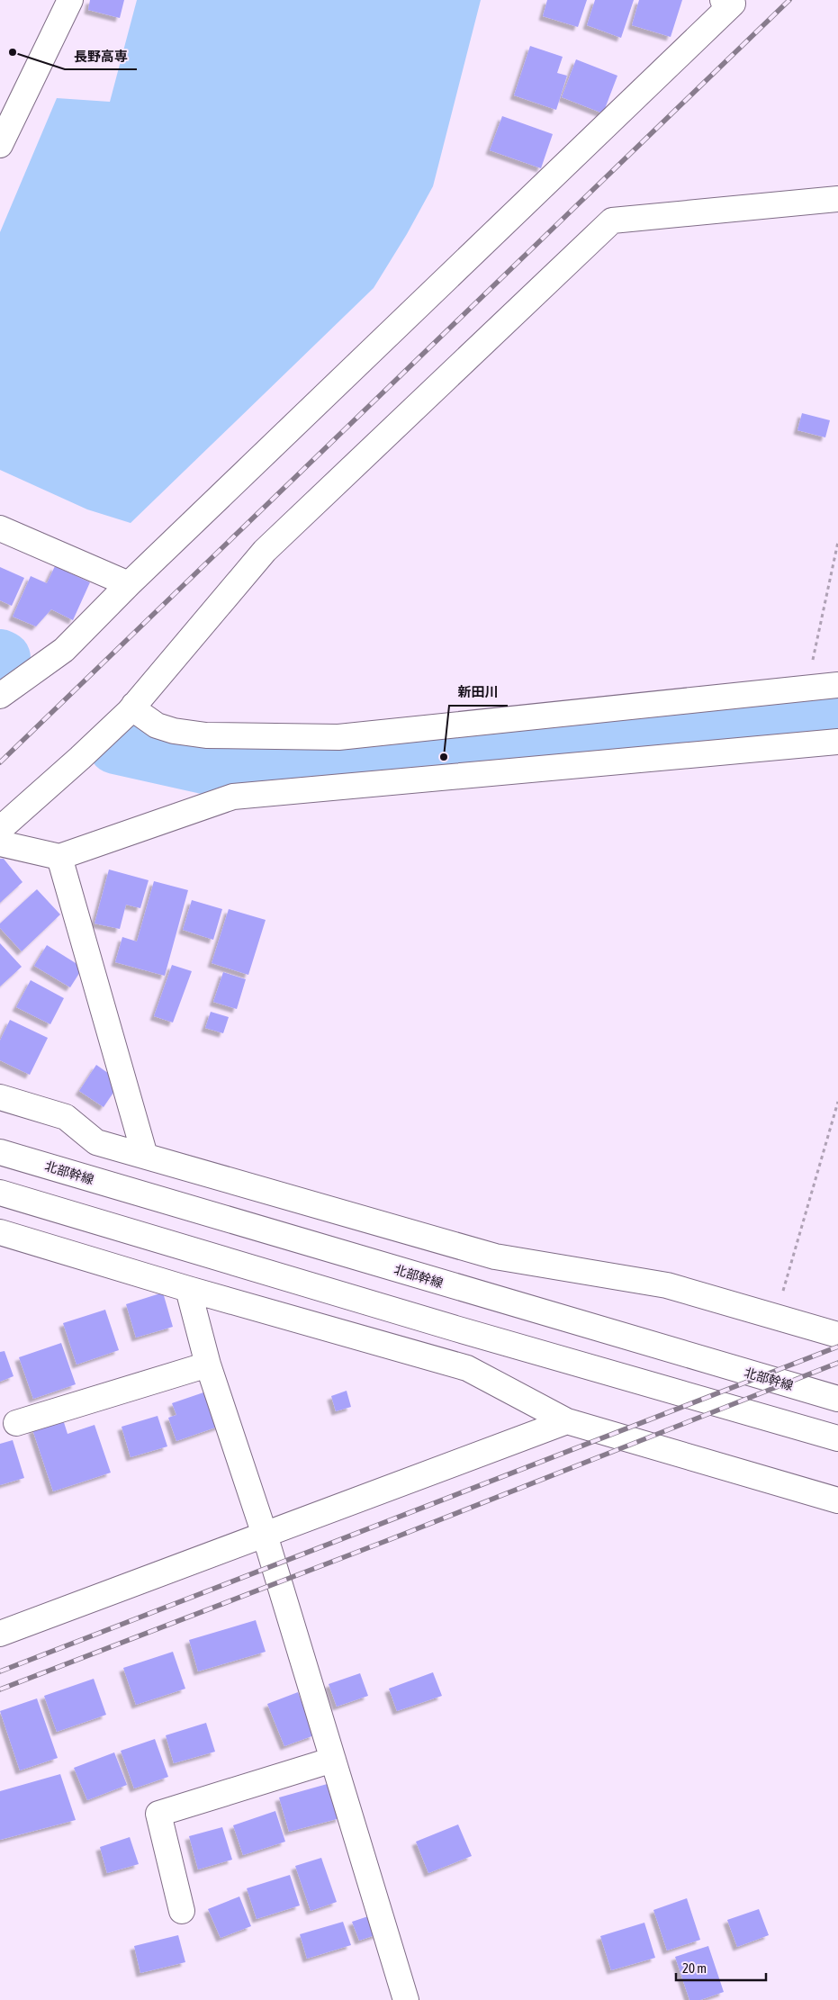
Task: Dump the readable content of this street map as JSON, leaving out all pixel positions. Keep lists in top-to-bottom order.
{
  "streets": {
    "street": ["北部幹線"]
  },
  "places": ["長野高専", "新田川"],
  "scale_bar": "20 m"
}
